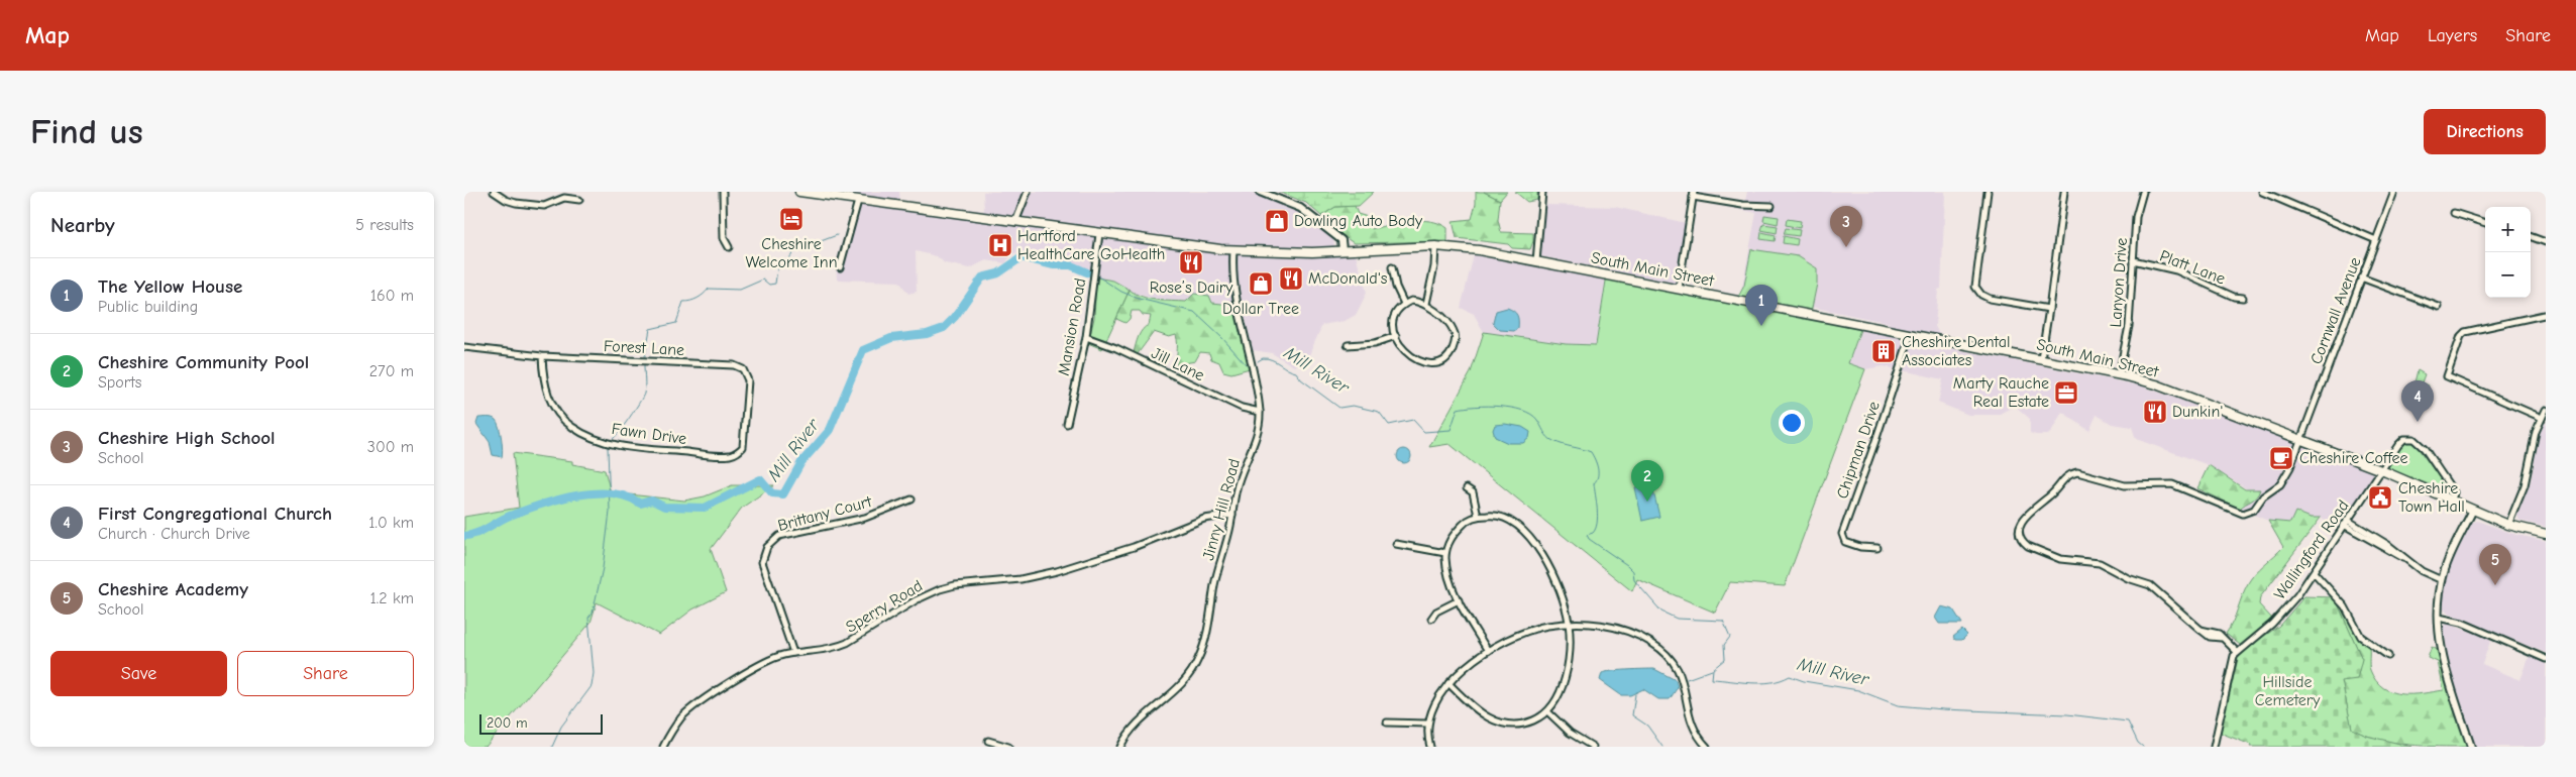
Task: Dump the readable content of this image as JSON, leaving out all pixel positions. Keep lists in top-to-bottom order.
{
  "streets": {
    "highway": ["South Main Street"],
    "street": [
      "Platt Lane",
      "Lanyon Drive",
      "Cornwall Avenue",
      "Mansion Road",
      "Forest Lane",
      "Jill Lane",
      "Fawn Drive",
      "Chipman Drive",
      "Jinny Hill Road",
      "Brittany Court",
      "Wallingford Road",
      "Sperry Road"
    ]
  },
  "crossings": [
    ["Platt Lane", "Lanyon Drive"],
    ["South Main Street", "Lanyon Drive"],
    ["South Main Street", "Cornwall Avenue"],
    ["South Main Street", "Mansion Road"],
    ["South Main Street", "Chipman Drive"],
    ["South Main Street", "Jinny Hill Road"],
    ["South Main Street", "Wallingford Road"],
    ["Cornwall Avenue", "Wallingford Road"],
    ["Mansion Road", "Jill Lane"],
    ["Forest Lane", "Fawn Drive"],
    ["Jill Lane", "Jinny Hill Road"],
    ["Jinny Hill Road", "Sperry Road"],
    ["Brittany Court", "Sperry Road"]
  ],
  "water": ["Mill River"],
  "parks": ["Hillside Cemetery"],
  "places": {
    "hotel": ["Cheshire Welcome Inn"],
    "shop": ["Dowling Auto Body", "Dollar Tree"],
    "hospital": ["Hartford HealthCare GoHealth"],
    "restaurant": ["Rose’s Dairy", "McDonald's", "Dunkin'"],
    "building": ["Cheshire Dental Associates"],
    "office": ["Marty Rauche Real Estate"],
    "cafe": ["Cheshire Coffee"],
    "public building": ["Cheshire Town Hall"]
  },
  "scale_bar": "200 m",
  "page": {
    "header": "Map",
    "nav": ["Map", "Layers", "Share"],
    "buttons": [
      "Directions",
      ["Save", "Share"]
    ],
    "title": "Find us",
    "heading": ["Nearby", "5 results"],
    "pins": [
      "3",
      "1",
      "4",
      "2",
      "5"
    ],
    "map_buttons": ["+", "−"],
    "list": [
      {
        "mark": "1",
        "name": "The Yellow House",
        "note": "Public building",
        "value": "160 m"
      },
      {
        "mark": "2",
        "name": "Cheshire Community Pool",
        "note": "Sports",
        "value": "270 m"
      },
      {
        "mark": "3",
        "name": "Cheshire High School",
        "note": "School",
        "value": "300 m"
      },
      {
        "mark": "4",
        "name": "First Congregational Church",
        "note": "Church · Church Drive",
        "value": "1.0 km"
      },
      {
        "mark": "5",
        "name": "Cheshire Academy",
        "note": "School",
        "value": "1.2 km"
      }
    ],
    "scale": "200 m"
  }
}
